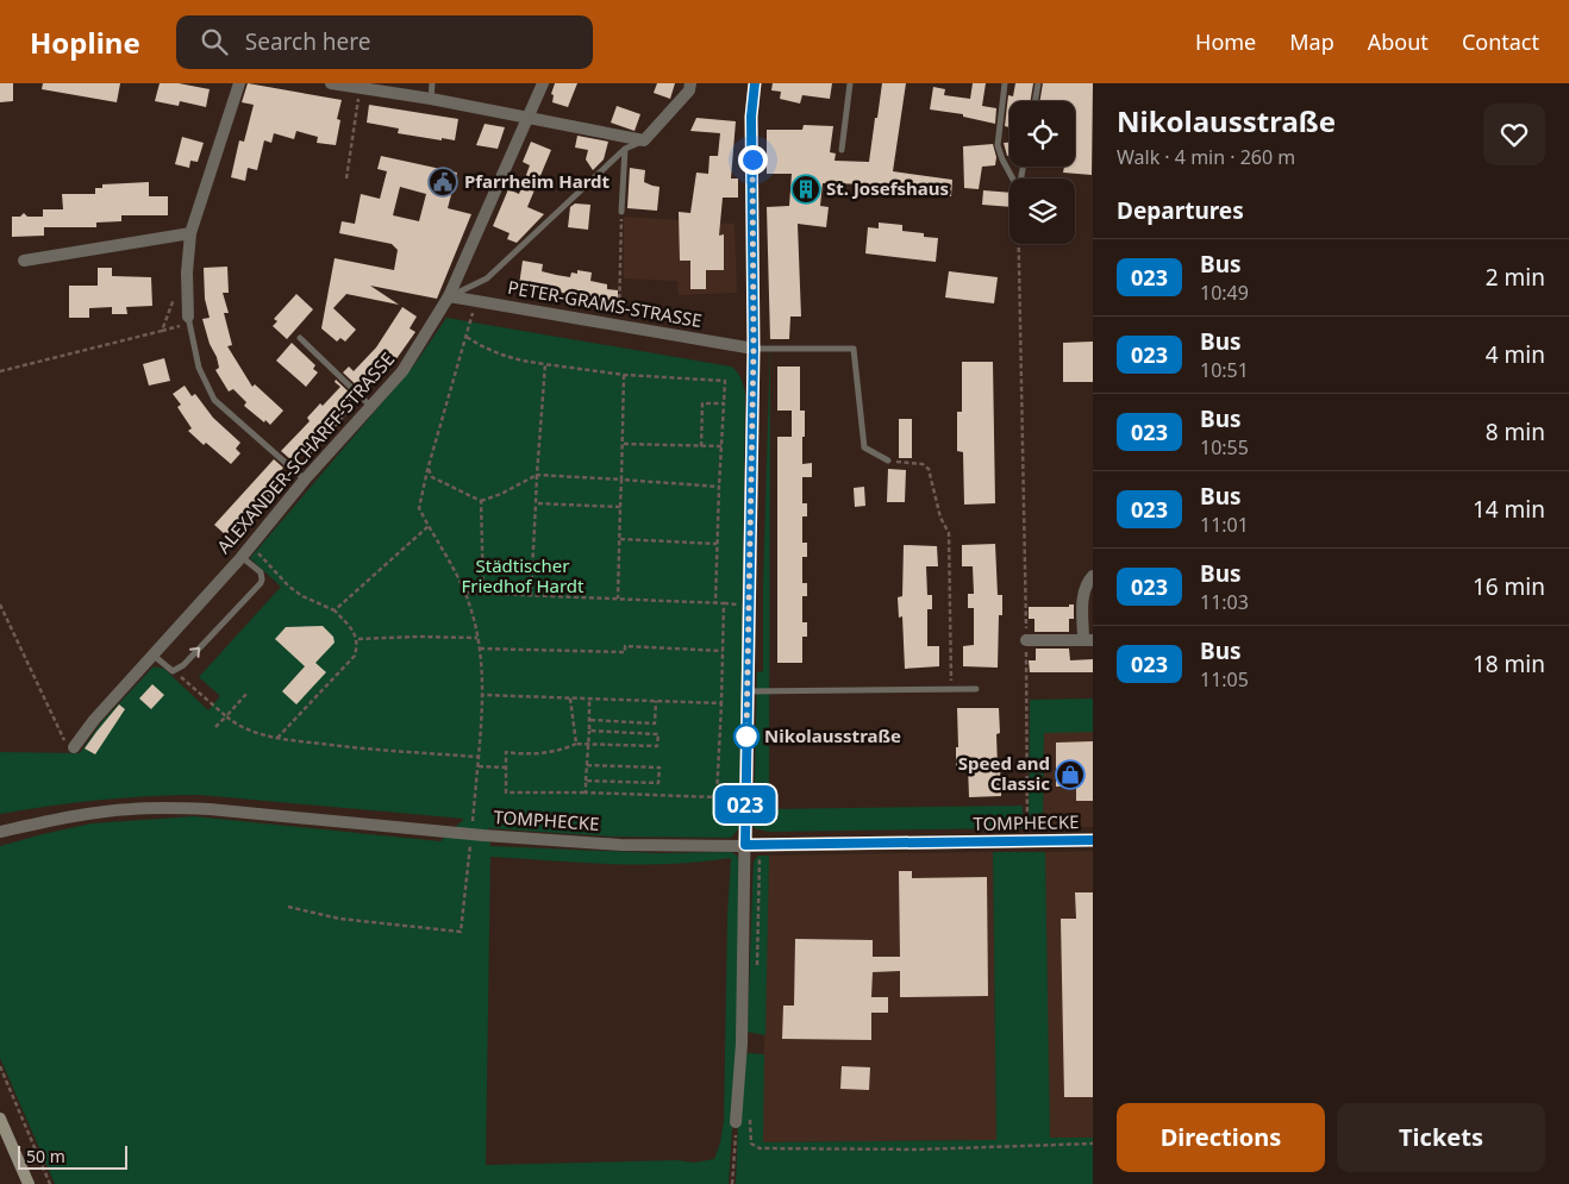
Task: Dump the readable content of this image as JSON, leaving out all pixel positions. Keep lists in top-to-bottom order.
{
  "streets": {
    "street": ["PETER-GRAMS-STRASSE", "ALEXANDER-SCHARFF-STRASSE", "TOMPHECKE"]
  },
  "crossings": [
    ["PETER-GRAMS-STRASSE", "ALEXANDER-SCHARFF-STRASSE"]
  ],
  "parks": ["Städtischer Friedhof Hardt"],
  "places": {
    "public building": ["Pfarrheim Hardt"],
    "building": ["St. Josefshaus"],
    "other": ["Nikolausstraße"],
    "shop": ["Speed and Classic"]
  },
  "lines": ["bus line 023"],
  "scale_bar": "50 m",
  "page": {
    "header": "Hopline",
    "search": "Search here",
    "nav": [
      "Home",
      "Map",
      "About",
      "Contact"
    ],
    "on_map": "023",
    "heading": [
      ["Nikolausstraße", "Walk · 4 min · 260 m"],
      "Departures"
    ],
    "list": [
      {
        "mark": "023",
        "name": "Bus",
        "note": "10:49",
        "value": "2 min"
      },
      {
        "mark": "023",
        "name": "Bus",
        "note": "10:51",
        "value": "4 min"
      },
      {
        "mark": "023",
        "name": "Bus",
        "note": "10:55",
        "value": "8 min"
      },
      {
        "mark": "023",
        "name": "Bus",
        "note": "11:01",
        "value": "14 min"
      },
      {
        "mark": "023",
        "name": "Bus",
        "note": "11:03",
        "value": "16 min"
      },
      {
        "mark": "023",
        "name": "Bus",
        "note": "11:05",
        "value": "18 min"
      }
    ],
    "buttons": ["Directions", "Tickets"],
    "scale": "50 m"
  }
}
